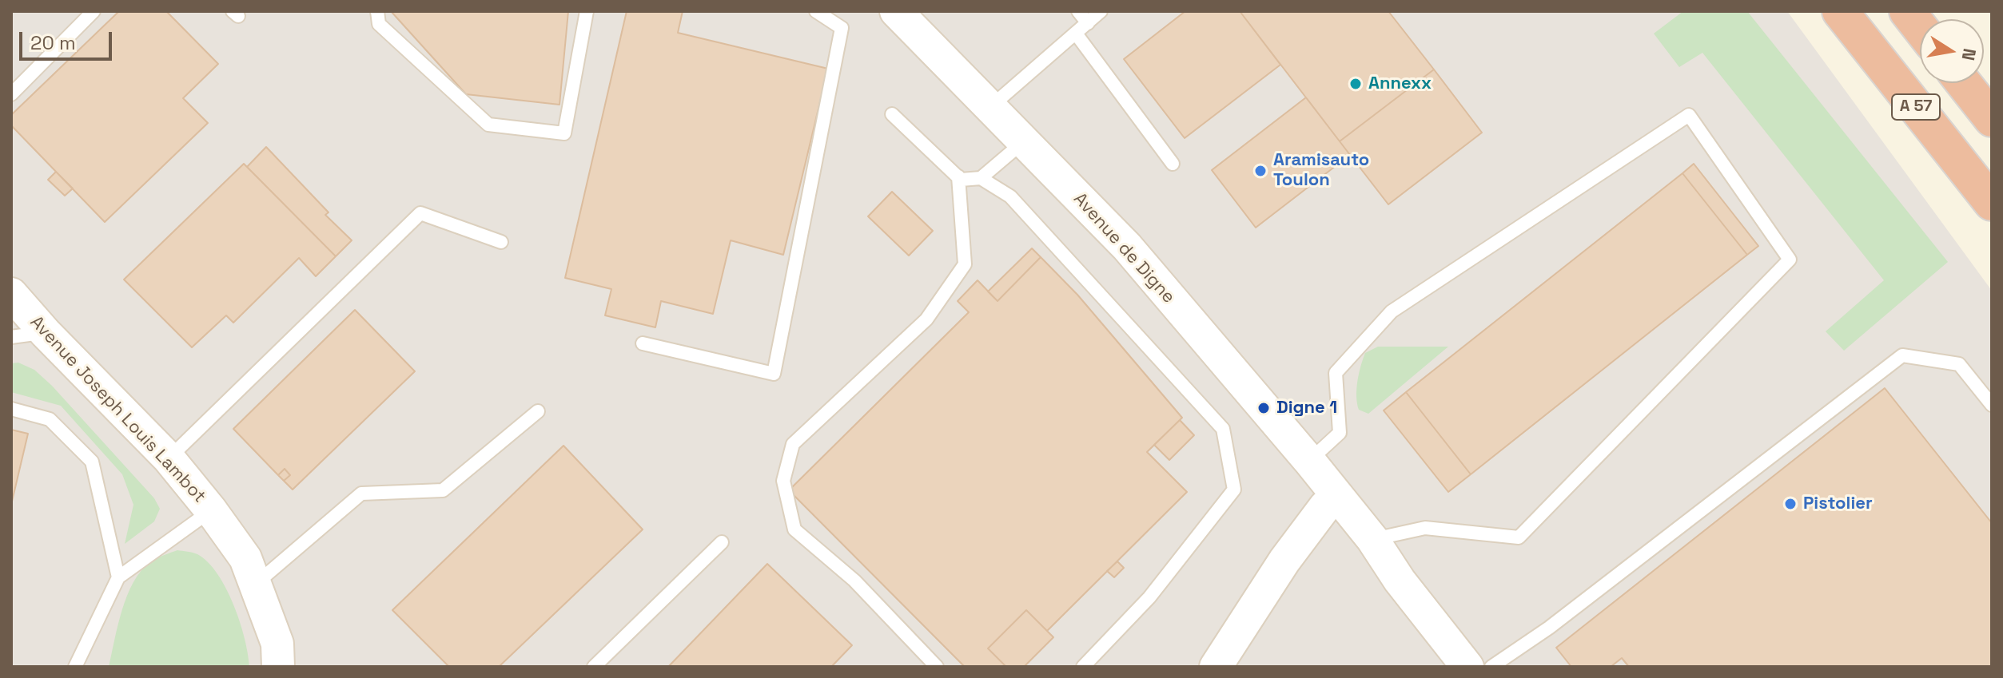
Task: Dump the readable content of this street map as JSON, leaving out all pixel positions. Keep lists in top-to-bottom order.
{
  "streets": {
    "highway": ["A 57"],
    "street": ["Avenue de Digne", "Avenue Joseph Louis Lambot"]
  },
  "places": [
    "Annexx",
    "Aramisauto Toulon",
    "Digne 1",
    "Pistolier"
  ],
  "scale_bar": "20 m",
  "north": "right"
}
